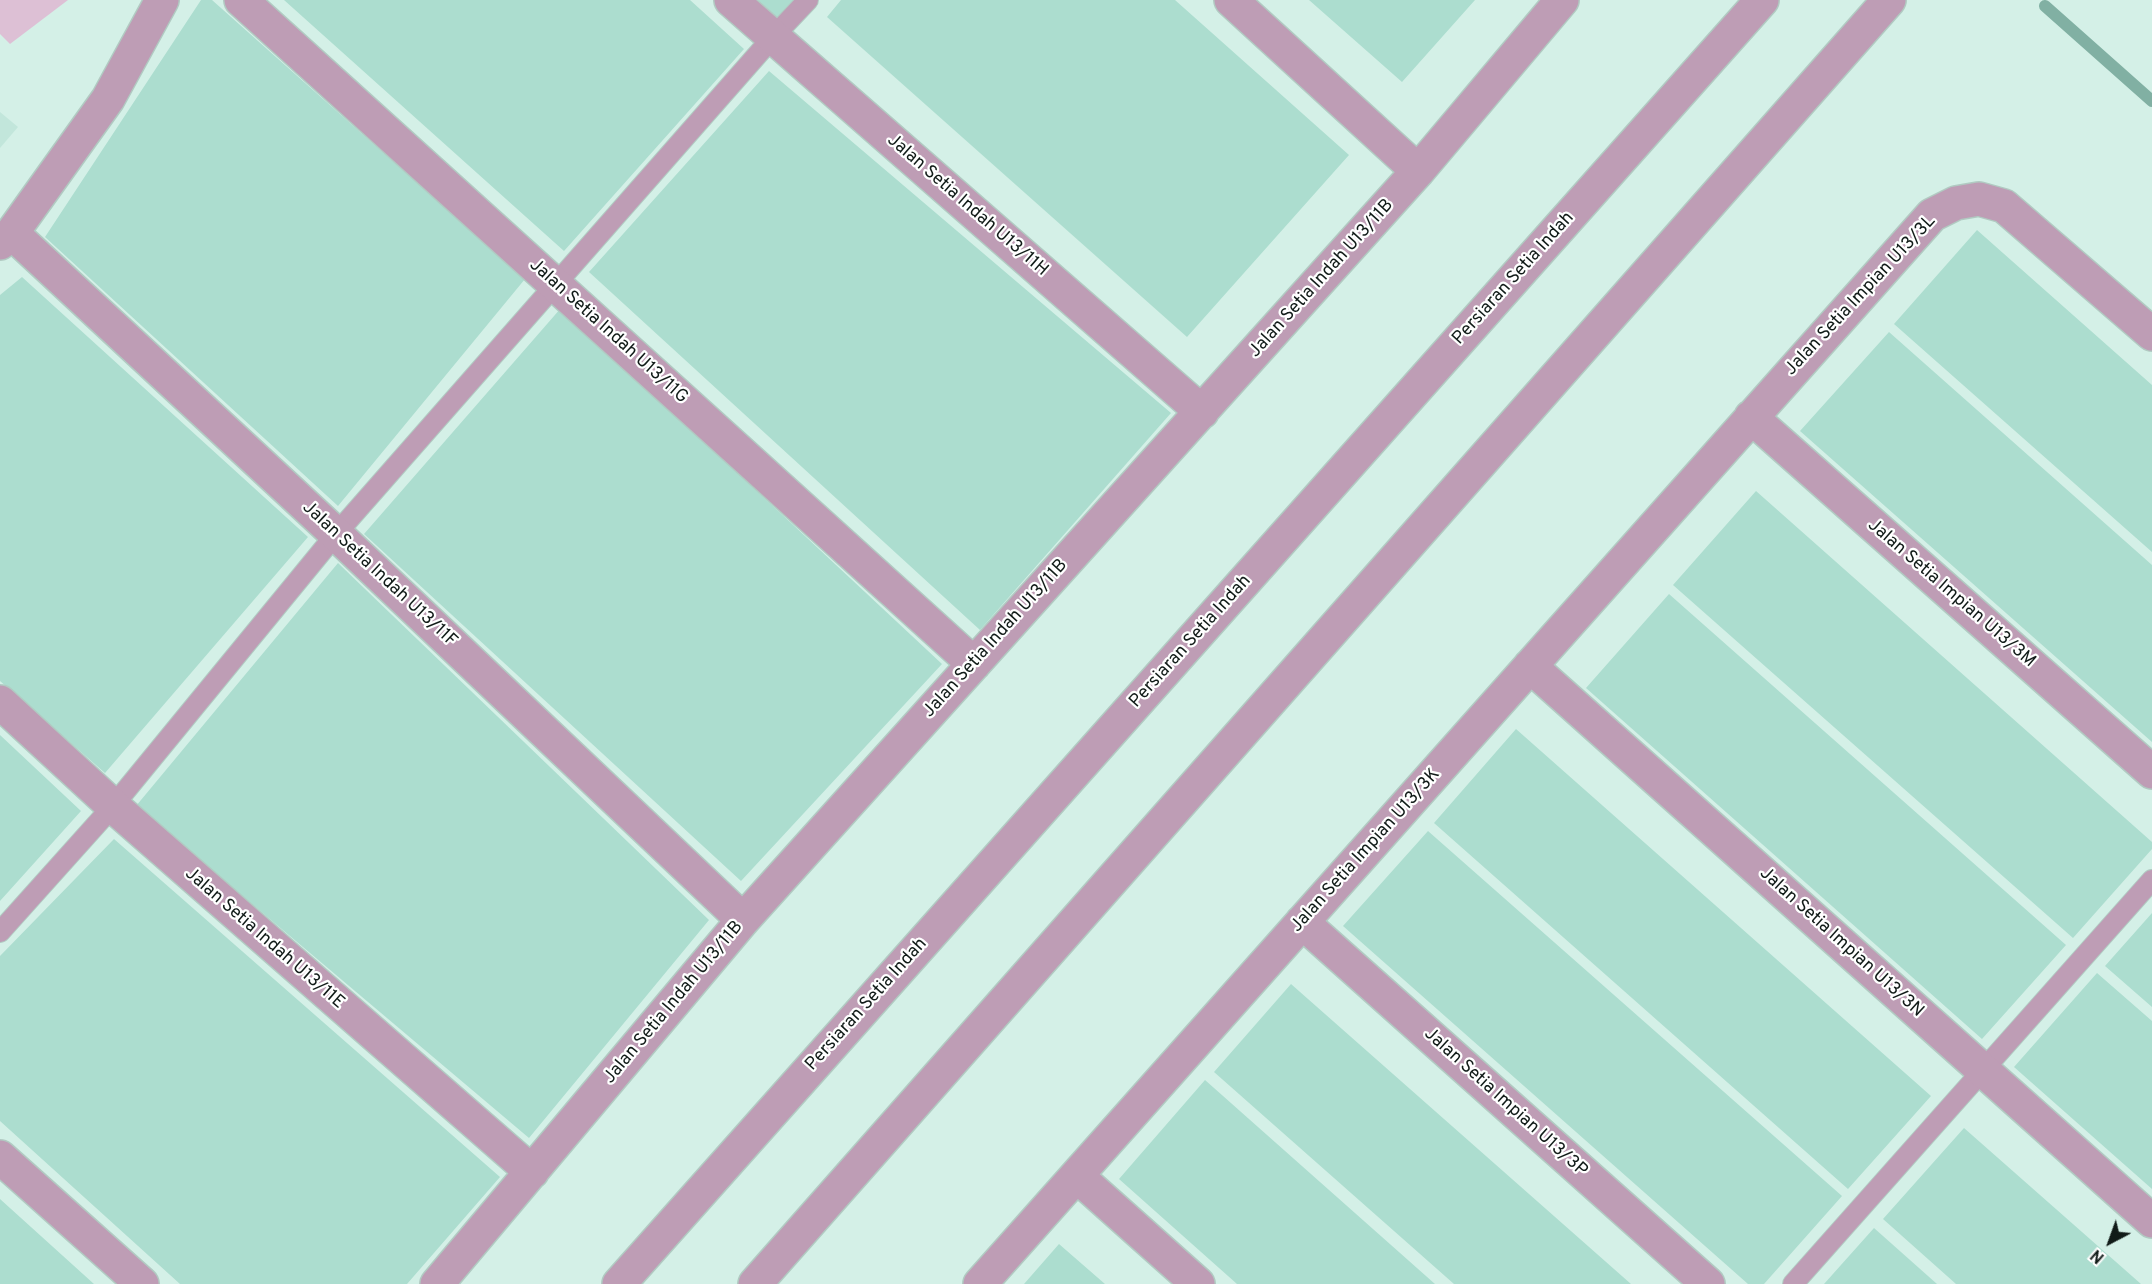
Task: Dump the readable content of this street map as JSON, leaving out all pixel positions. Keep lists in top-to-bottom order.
{
  "streets": {
    "street": [
      "Jalan Setia Indah U13/11H",
      "Jalan Setia Indah U13/11B",
      "Persiaran Setia Indah",
      "Jalan Setia Impian U13/3L",
      "Jalan Setia Indah U13/11G",
      "Jalan Setia Indah U13/11F",
      "Jalan Setia Impian U13/3M",
      "Jalan Setia Impian U13/3K",
      "Jalan Setia Indah U13/11E",
      "Jalan Setia Impian U13/3N",
      "Jalan Setia Impian U13/3P"
    ]
  },
  "crossings": [
    ["Jalan Setia Indah U13/11H", "Jalan Setia Indah U13/11B"],
    ["Jalan Setia Indah U13/11B", "Jalan Setia Indah U13/11G"],
    ["Jalan Setia Indah U13/11B", "Jalan Setia Indah U13/11F"],
    ["Jalan Setia Indah U13/11B", "Jalan Setia Indah U13/11E"],
    ["Jalan Setia Impian U13/3L", "Jalan Setia Impian U13/3M"],
    ["Jalan Setia Impian U13/3L", "Jalan Setia Impian U13/3K"],
    ["Jalan Setia Impian U13/3M", "Jalan Setia Impian U13/3K"],
    ["Jalan Setia Impian U13/3K", "Jalan Setia Impian U13/3N"],
    ["Jalan Setia Impian U13/3K", "Jalan Setia Impian U13/3P"]
  ],
  "north": "bottom left"
}
